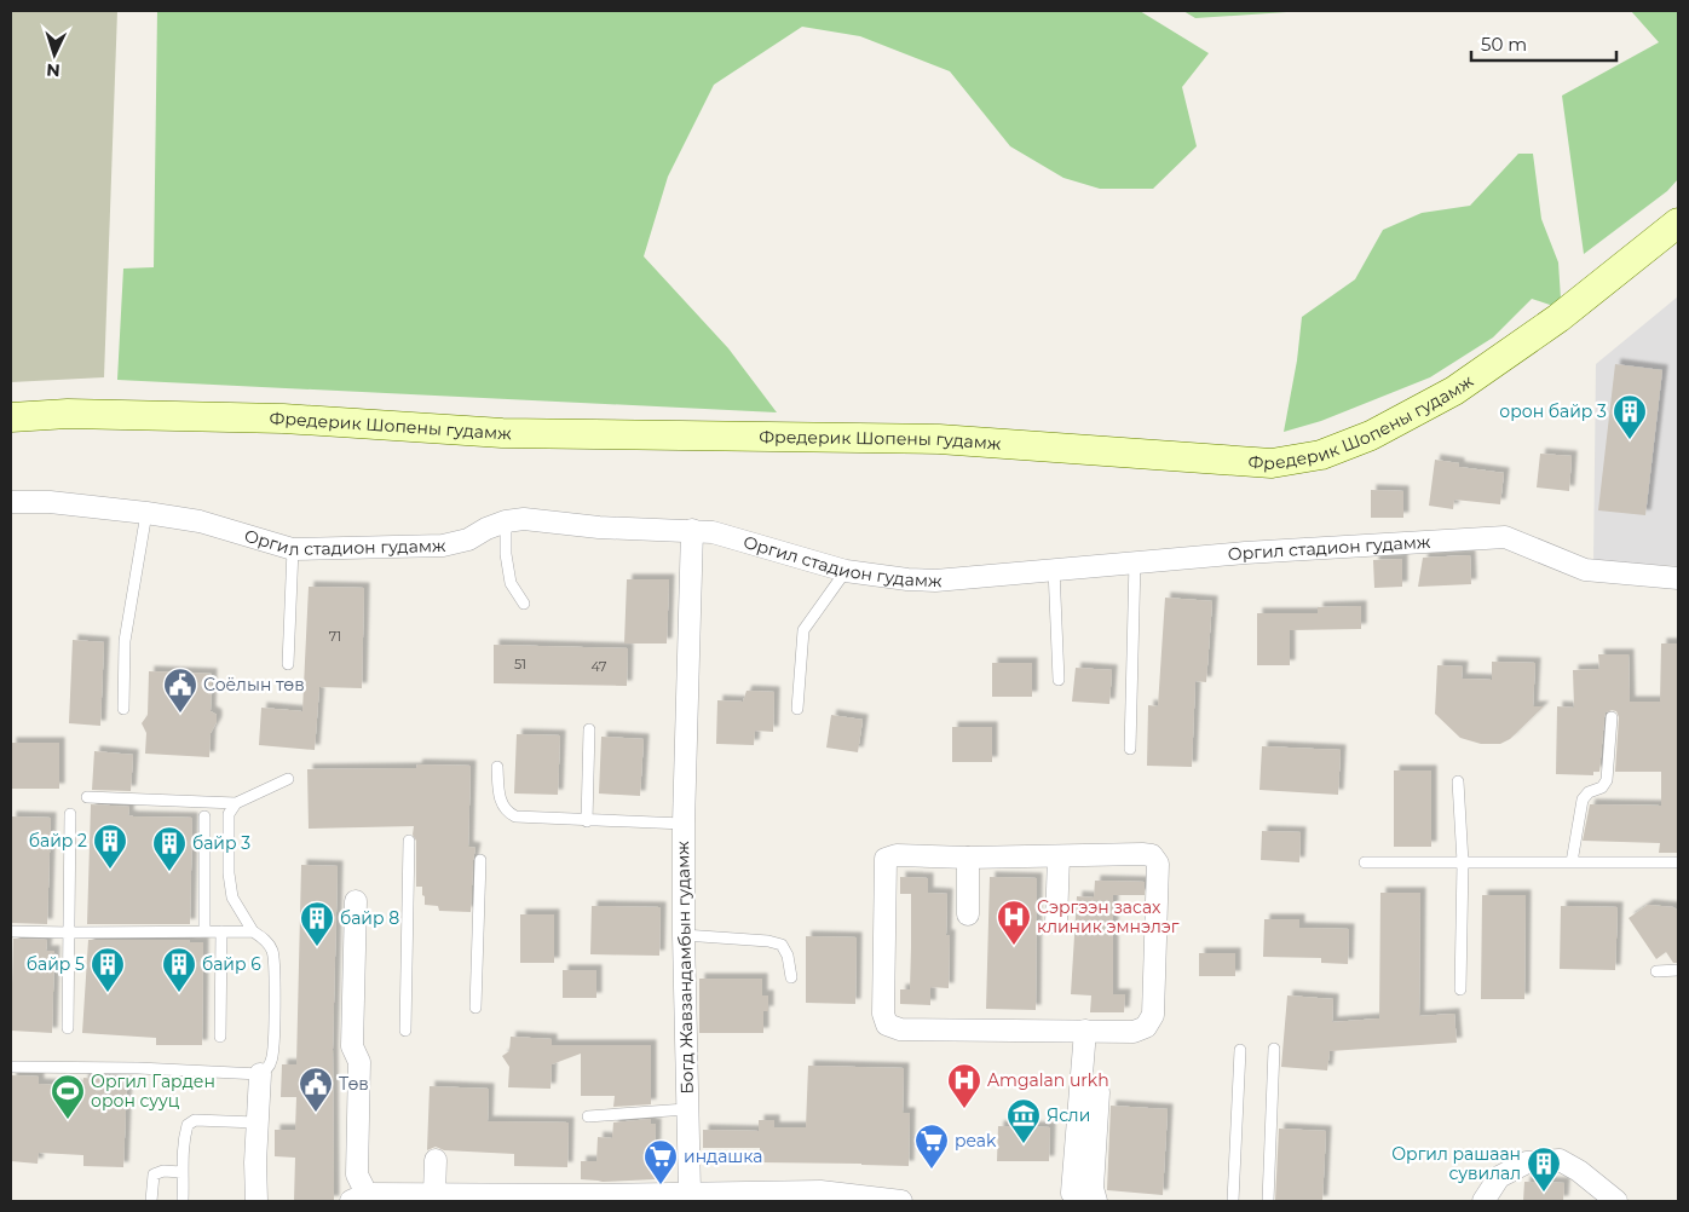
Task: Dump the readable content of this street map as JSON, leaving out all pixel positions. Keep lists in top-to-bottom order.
{
  "streets": {
    "street": ["Фредерик Шопены гудамж", "Оргил стадион гудамж", "Богд Жавзандамбын гудамж"]
  },
  "crossings": [
    ["Оргил стадион гудамж", "Богд Жавзандамбын гудамж"]
  ],
  "places": {
    "building": [
      "орон байр 3",
      "байр 2",
      "байр 3",
      "байр 8",
      "байр 5",
      "байр 6",
      "Оргил рашаан сувилал"
    ],
    "public building": ["Соёлын төв", "Төв"],
    "hospital": ["Сэргээн засах клиник эмнэлэг", "Amgalan urkh"],
    "sports": ["Оргил Гарден орон сууц"],
    "museum": ["Ясли"],
    "supermarket": ["peak", "индашка"]
  },
  "house_numbers": ["71", "51", "47"],
  "scale_bar": "50 m",
  "north": "bottom"
}
